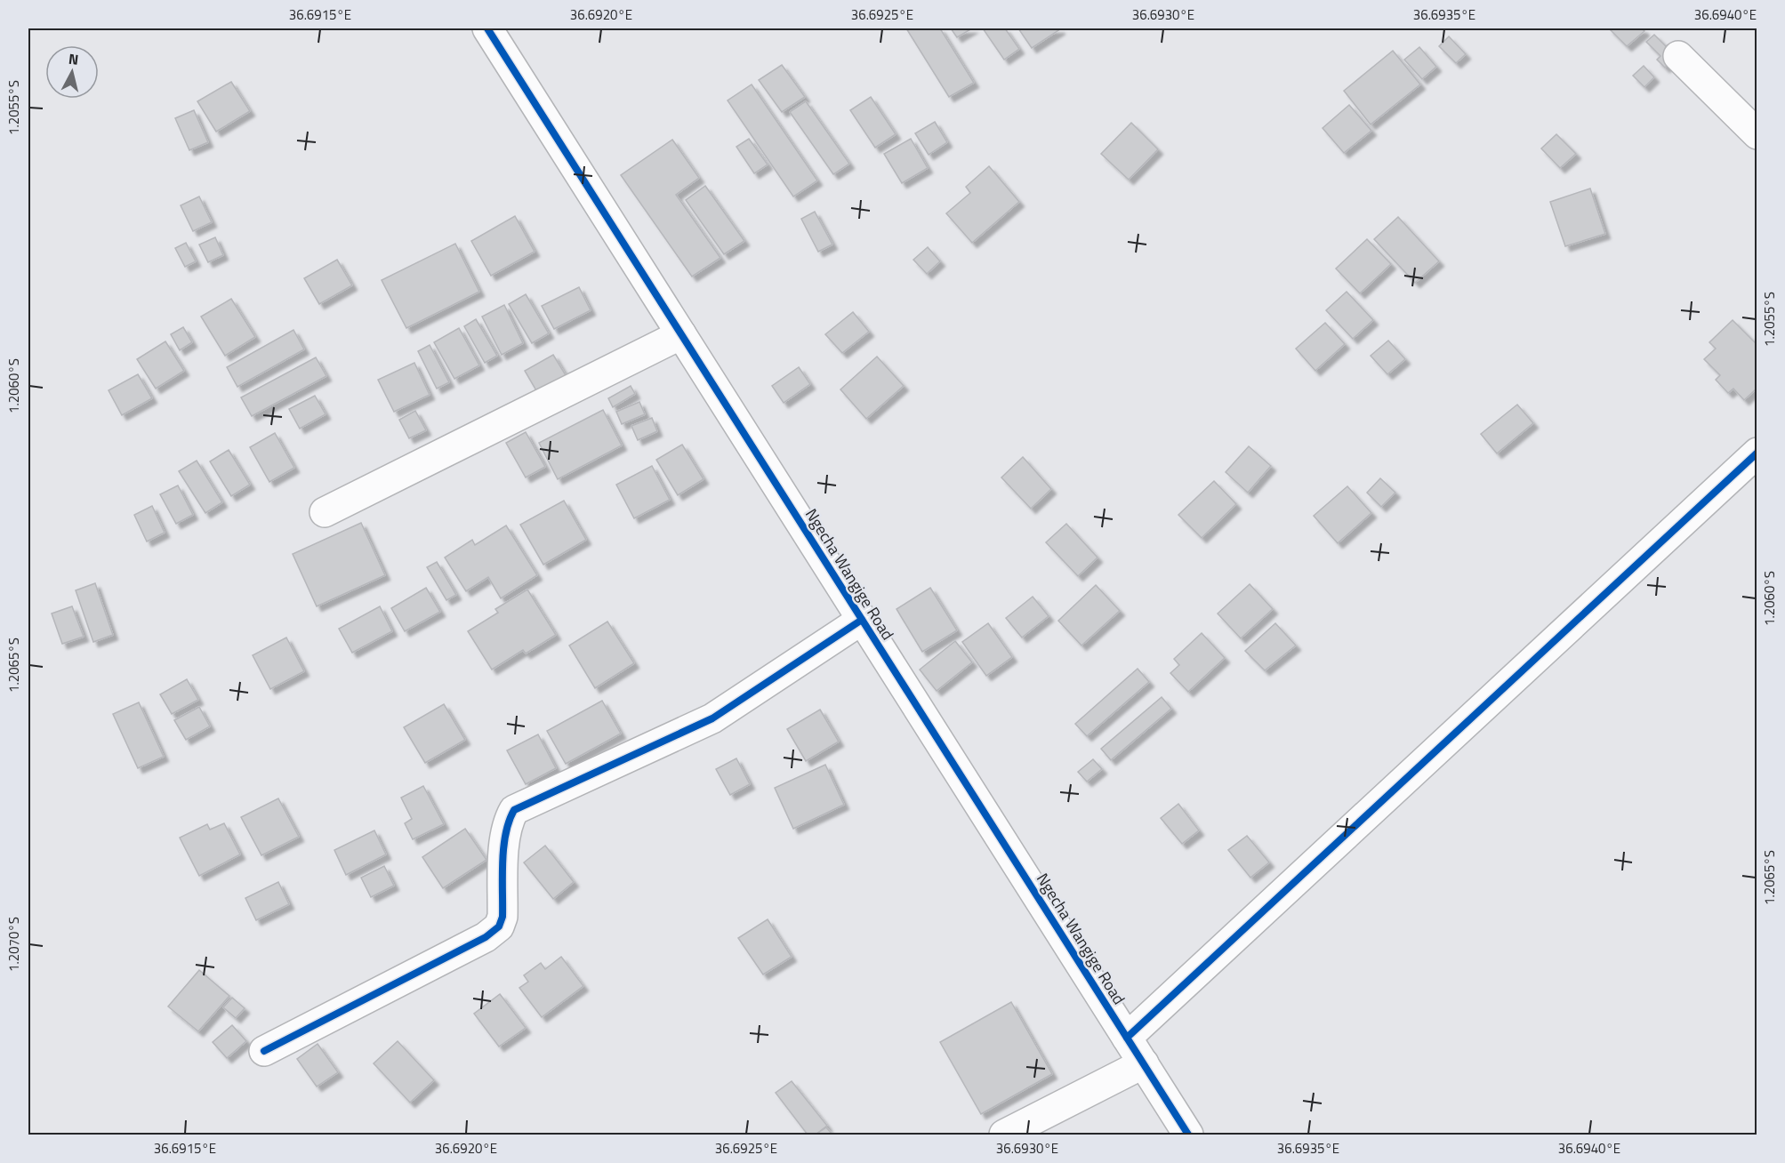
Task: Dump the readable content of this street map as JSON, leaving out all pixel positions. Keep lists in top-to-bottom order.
{
  "streets": {
    "street": ["Ngecha Wangige Road"]
  },
  "north": "top",
  "coordinates": [
    "36.6915°E",
    "36.6920°E",
    "36.6925°E",
    "36.6930°E",
    "36.6935°E",
    "36.6940°E",
    "1.2055°S",
    "1.2060°S",
    "1.2065°S",
    "1.2070°S"
  ]
}
